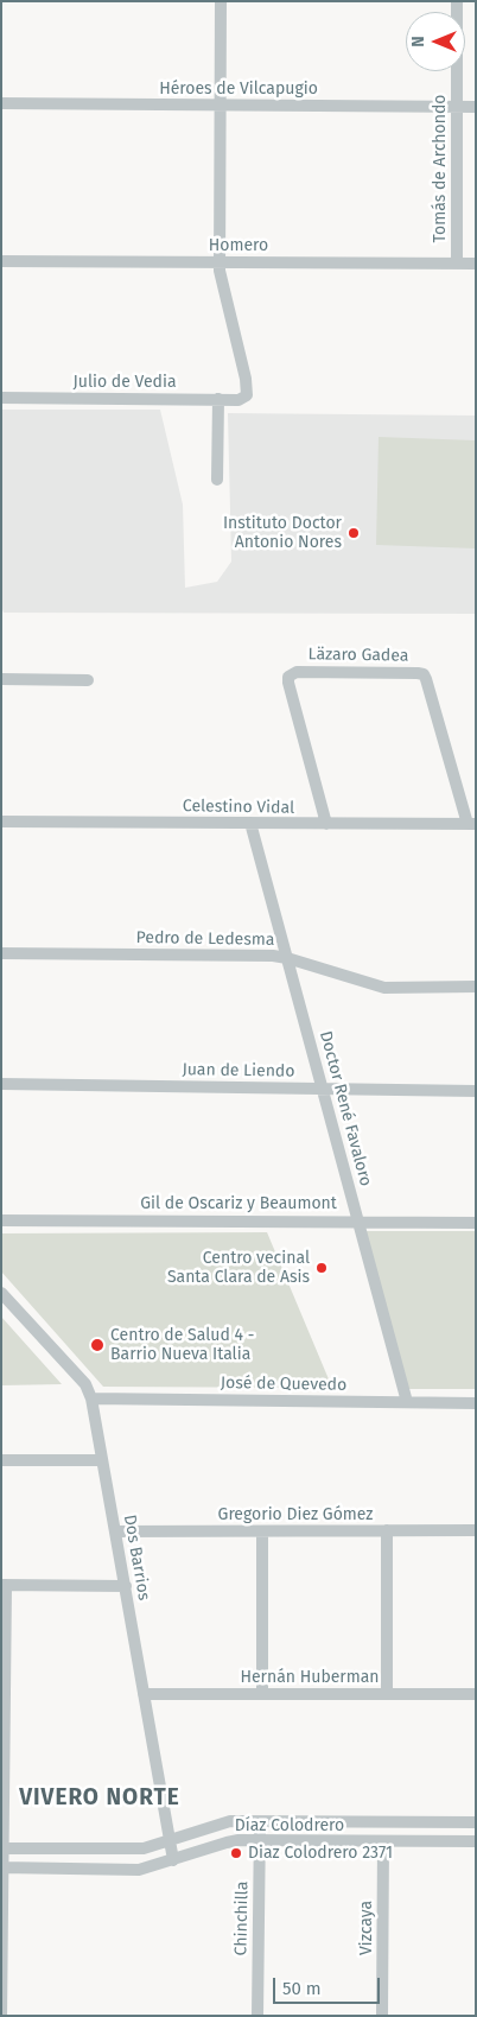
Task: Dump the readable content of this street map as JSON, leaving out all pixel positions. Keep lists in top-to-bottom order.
{
  "streets": {
    "street": [
      "Héroes de Vilcapugio",
      "Tomás de Archondo",
      "Homero",
      "Julio de Vedia",
      "Läzaro Gadea",
      "Celestino Vidal",
      "Pedro de Ledesma",
      "Juan de Liendo",
      "Doctor René Favaloro",
      "Gil de Oscariz y Beaumont",
      "José de Quevedo",
      "Gregorio Diez Gómez",
      "Dos Barrios",
      "Hernán Huberman",
      "Díaz Colodrero",
      "Chinchilla",
      "Vizcaya"
    ]
  },
  "crossings": [
    ["Héroes de Vilcapugio", "Tomás de Archondo"],
    ["Tomás de Archondo", "Homero"],
    ["Homero", "Julio de Vedia"],
    ["Läzaro Gadea", "Celestino Vidal"],
    ["Celestino Vidal", "Doctor René Favaloro"],
    ["Pedro de Ledesma", "Doctor René Favaloro"],
    ["Juan de Liendo", "Doctor René Favaloro"],
    ["Doctor René Favaloro", "Gil de Oscariz y Beaumont"],
    ["Doctor René Favaloro", "José de Quevedo"],
    ["José de Quevedo", "Dos Barrios"],
    ["Gregorio Diez Gómez", "Dos Barrios"],
    ["Dos Barrios", "Hernán Huberman"],
    ["Dos Barrios", "Díaz Colodrero"],
    ["Díaz Colodrero", "Chinchilla"],
    ["Díaz Colodrero", "Vizcaya"]
  ],
  "districts": ["VIVERO NORTE"],
  "places": [
    "Instituto Doctor Antonio Nores",
    "Centro vecinal Santa Clara de Asis",
    "Centro de Salud 4 - Barrio Nueva Italia",
    "Diaz Colodrero 2371"
  ],
  "scale_bar": "50 m",
  "north": "left"
}
